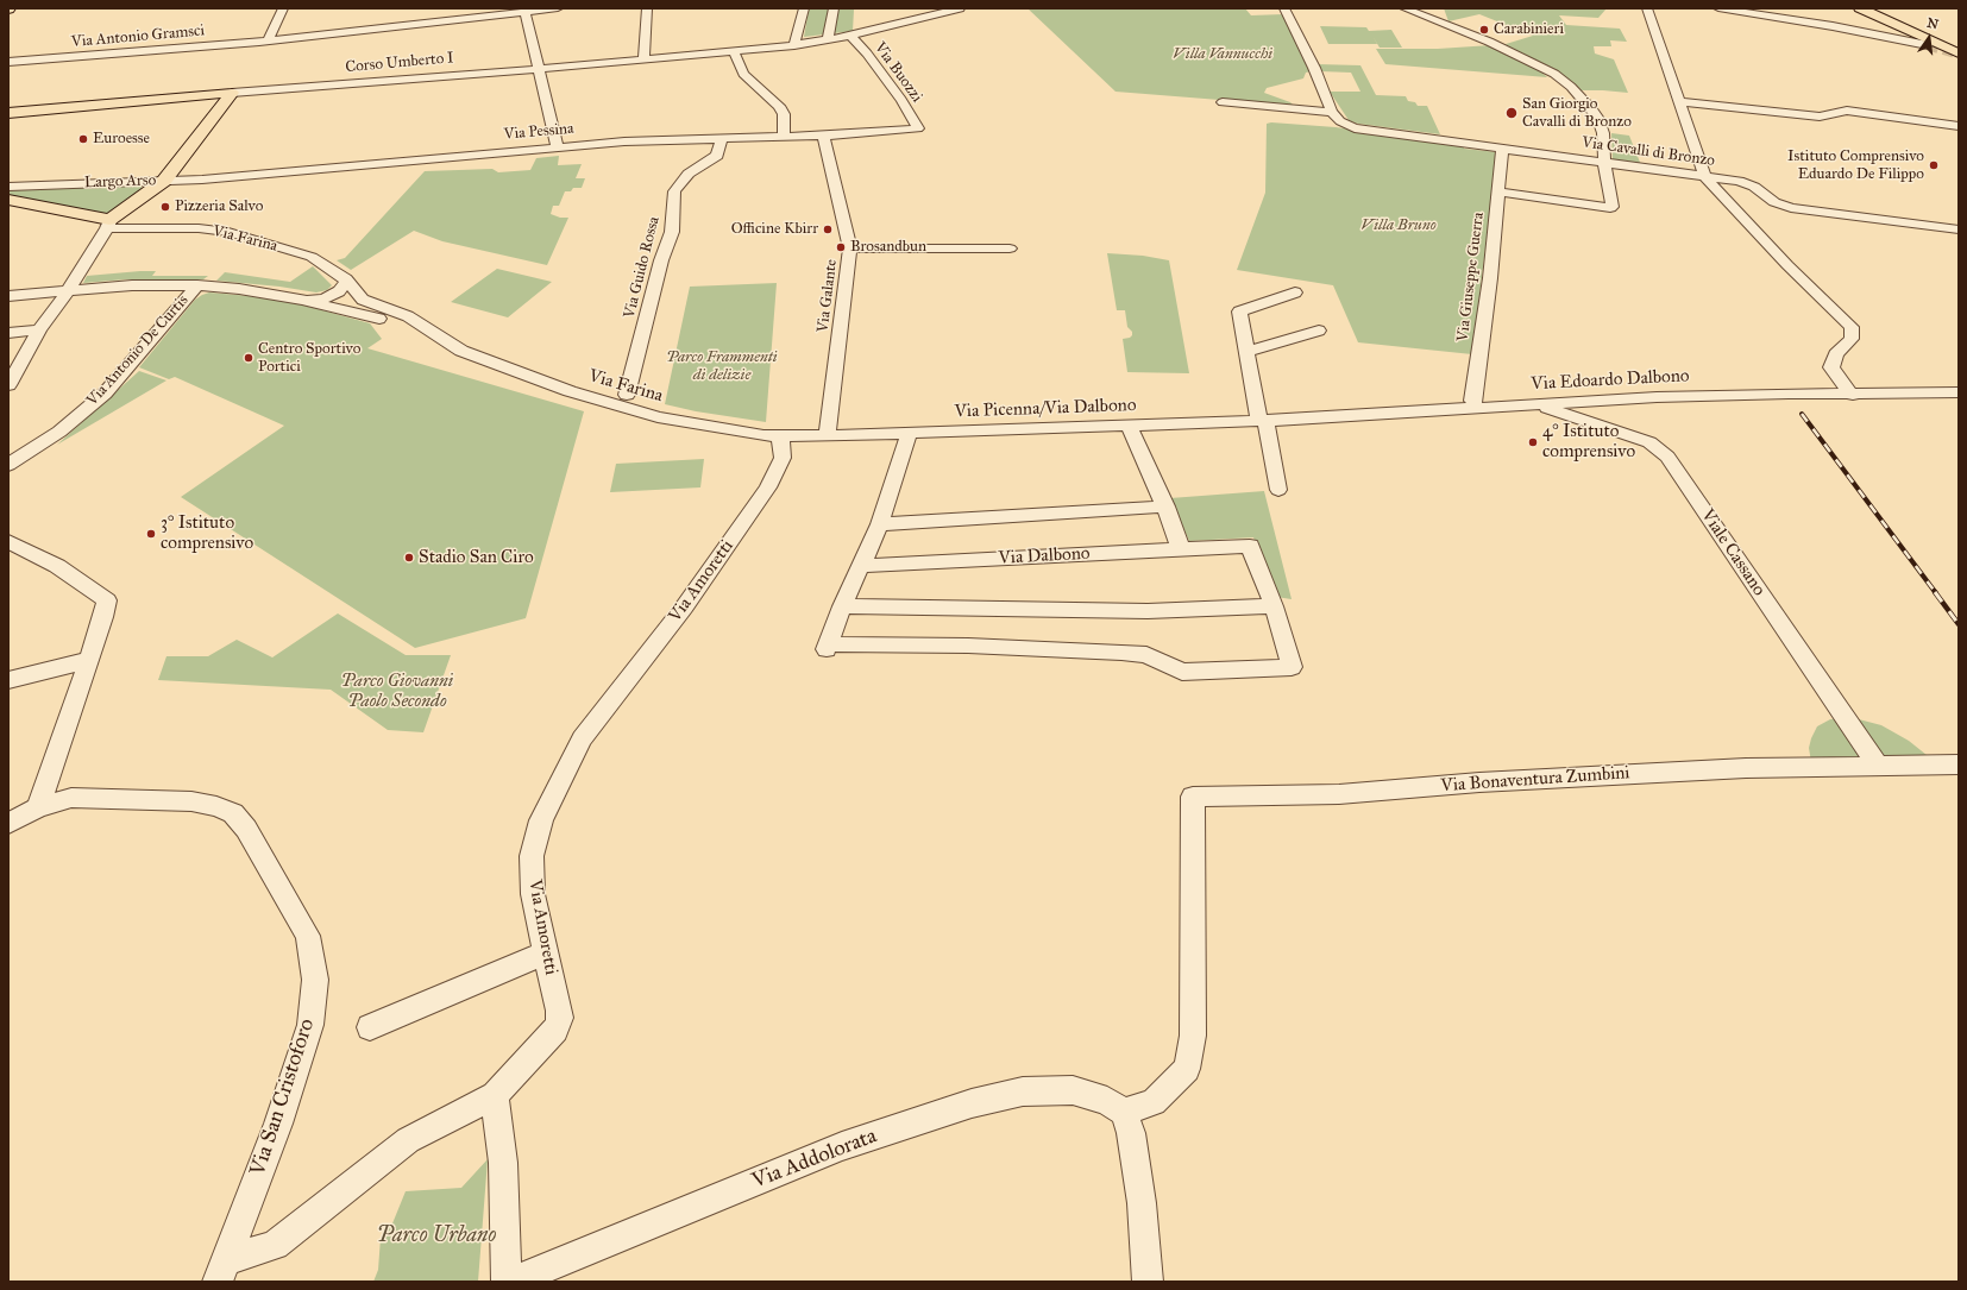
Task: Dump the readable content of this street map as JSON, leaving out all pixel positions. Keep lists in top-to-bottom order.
{
  "streets": {
    "main road": ["Corso Umberto I", "Largo Arso"],
    "street": [
      "Via Antonio Gramsci",
      "Via Buozzi",
      "Via Pessina",
      "Via Cavalli di Bronzo",
      "Via Farina",
      "Via Guido Rossa",
      "Via Giuseppe Guerra",
      "Via Galante",
      "Via Antonio De Curtis",
      "Via Edoardo Dalbono",
      "Via Picenna/Via Dalbono",
      "Viale Cassano",
      "Via Dalbono",
      "Via Amoretti",
      "Via Bonaventura Zumbini",
      "Via San Cristoforo",
      "Via Addolorata"
    ]
  },
  "crossings": [
    ["Corso Umberto I", "Via Buozzi"],
    ["Via Buozzi", "Via Pessina"],
    ["Via Pessina", "Largo Arso"],
    ["Via Pessina", "Via Guido Rossa"],
    ["Via Pessina", "Via Galante"],
    ["Via Cavalli di Bronzo", "Via Giuseppe Guerra"],
    ["Largo Arso", "Via Farina"],
    ["Via Farina", "Via Galante"],
    ["Via Farina", "Via Antonio De Curtis"],
    ["Via Farina", "Via Picenna/Via Dalbono"],
    ["Via Farina", "Via Amoretti"],
    ["Via Giuseppe Guerra", "Via Edoardo Dalbono"],
    ["Via Galante", "Via Picenna/Via Dalbono"],
    ["Via Edoardo Dalbono", "Via Picenna/Via Dalbono"],
    ["Via Edoardo Dalbono", "Viale Cassano"],
    ["Viale Cassano", "Via Bonaventura Zumbini"],
    ["Via Amoretti", "Via San Cristoforo"],
    ["Via Bonaventura Zumbini", "Via Addolorata"]
  ],
  "parks": [
    "Villa Vannucchi",
    "Villa Bruno",
    "Parco Frammenti di delizie",
    "Parco Giovanni Paolo Secondo",
    "Parco Urbano"
  ],
  "places": [
    "Carabinieri",
    "San Giorgio Cavalli di Bronzo",
    "Euroesse",
    "Istituto Comprensivo Eduardo De Filippo",
    "Pizzeria Salvo",
    "Officine Kbirr",
    "Brosandbun",
    "Centro Sportivo Portici",
    "4° Istituto comprensivo",
    "3° Istituto comprensivo",
    "Stadio San Ciro"
  ],
  "north": "top"
}
